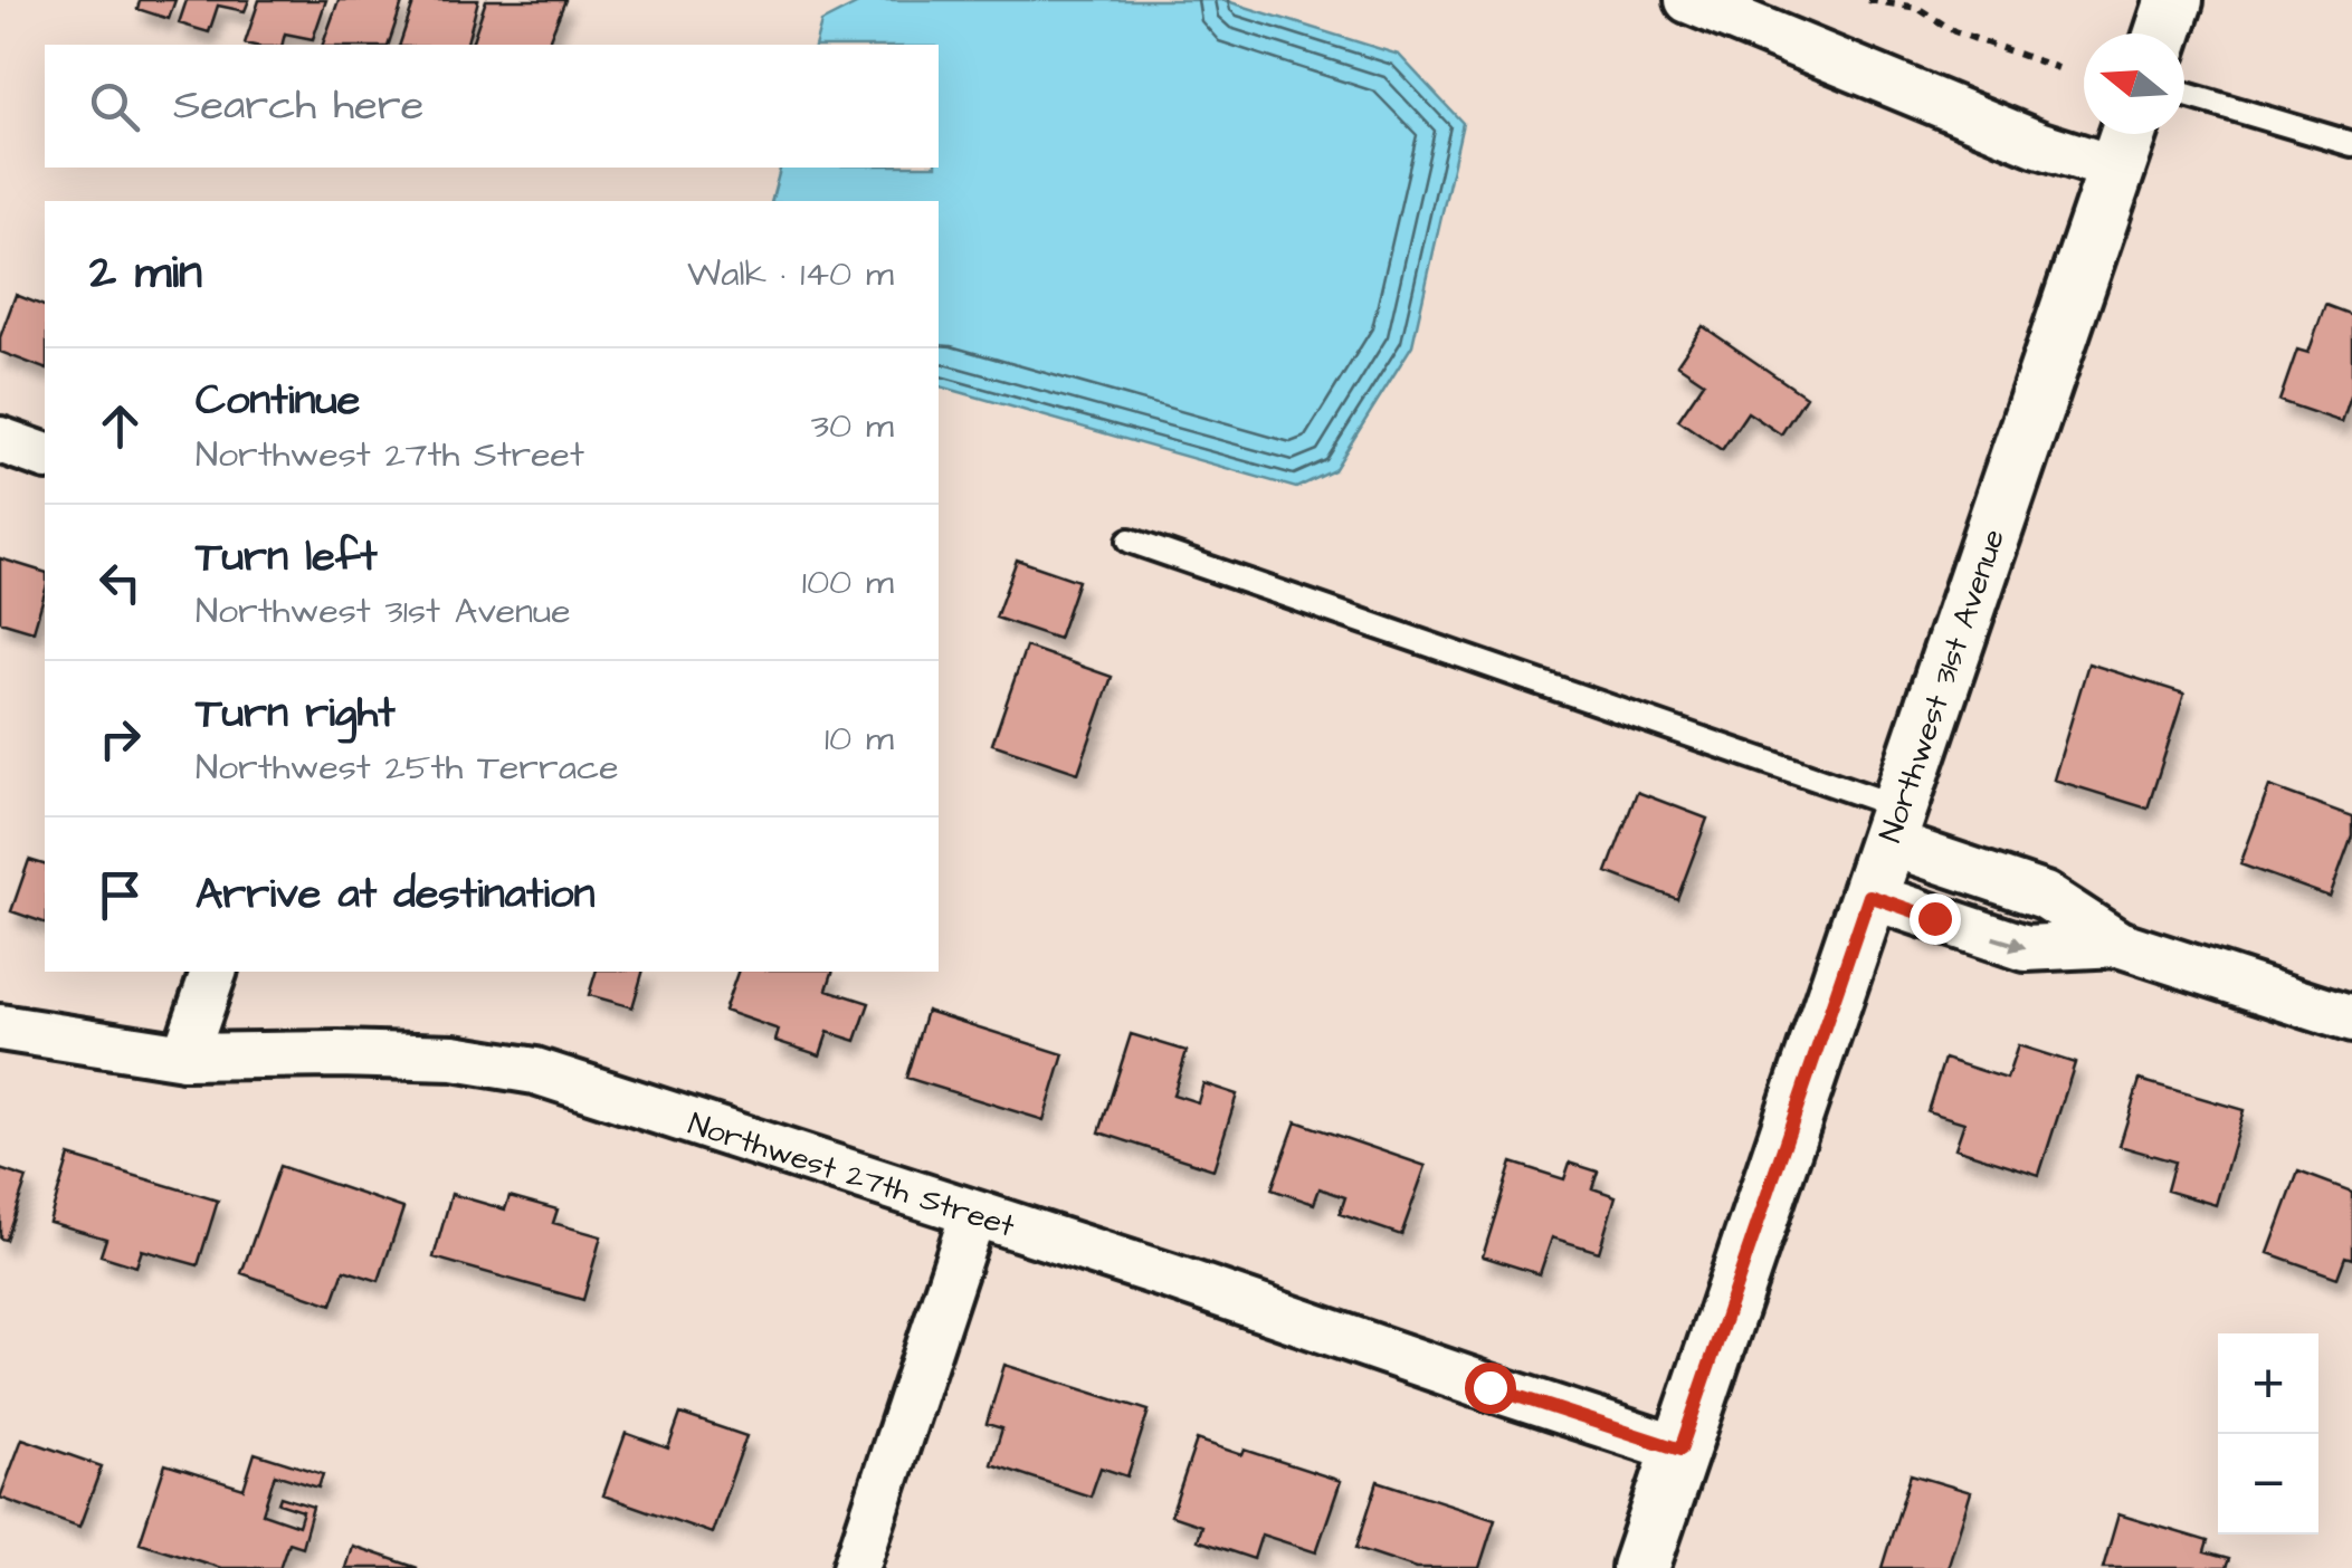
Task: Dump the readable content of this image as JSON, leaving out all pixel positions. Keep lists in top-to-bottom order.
{
  "streets": {
    "street": ["Northwest 31st Avenue", "Northwest 27th Street"]
  },
  "crossings": [
    ["Northwest 31st Avenue", "Northwest 27th Street"]
  ],
  "north": "left",
  "page": {
    "search": "Search here",
    "heading": ["2 min", "Walk · 140 m"],
    "list": [
      ["Continue", "Northwest 27th Street", "30 m"],
      ["Turn left", "Northwest 31st Avenue", "100 m"],
      ["Turn right", "Northwest 25th Terrace", "10 m"],
      "Arrive at destination"
    ],
    "map_buttons": ["+", "−"]
  }
}
